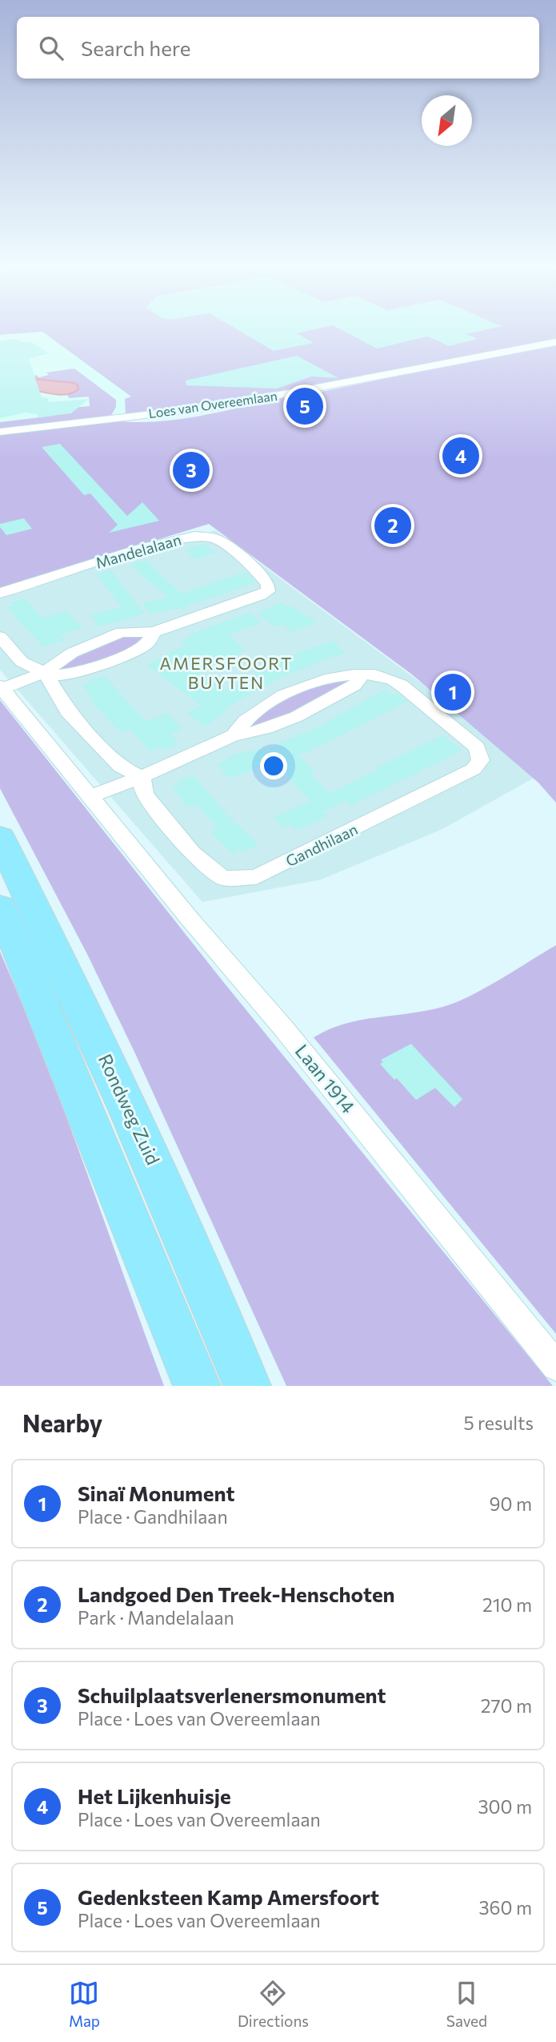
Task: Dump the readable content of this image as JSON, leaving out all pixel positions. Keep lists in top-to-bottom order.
{
  "streets": {
    "main road": ["Rondweg Zuid"],
    "street": [
      "Loes van Overeemlaan",
      "Mandelalaan",
      "Gandhilaan",
      "Laan 1914"
    ]
  },
  "crossings": [
    ["Mandelalaan", "Laan 1914"]
  ],
  "districts": ["AMERSFOORT BUYTEN"],
  "north": "bottom left",
  "page": {
    "search": "Search here",
    "pins": [
      "5",
      "4",
      "3",
      "2",
      "1"
    ],
    "heading": ["Nearby", "5 results"],
    "list": [
      {
        "mark": "1",
        "name": "Sinaï Monument",
        "note": "Place · Gandhilaan",
        "value": "90 m"
      },
      {
        "mark": "2",
        "name": "Landgoed Den Treek-Henschoten",
        "note": "Park · Mandelalaan",
        "value": "210 m"
      },
      {
        "mark": "3",
        "name": "Schuilplaatsverlenersmonument",
        "note": "Place · Loes van Overeemlaan",
        "value": "270 m"
      },
      {
        "mark": "4",
        "name": "Het Lijkenhuisje",
        "note": "Place · Loes van Overeemlaan",
        "value": "300 m"
      },
      {
        "mark": "5",
        "name": "Gedenksteen Kamp Amersfoort",
        "note": "Place · Loes van Overeemlaan",
        "value": "360 m"
      }
    ],
    "nav": ["Map", "Directions", "Saved"]
  }
}
